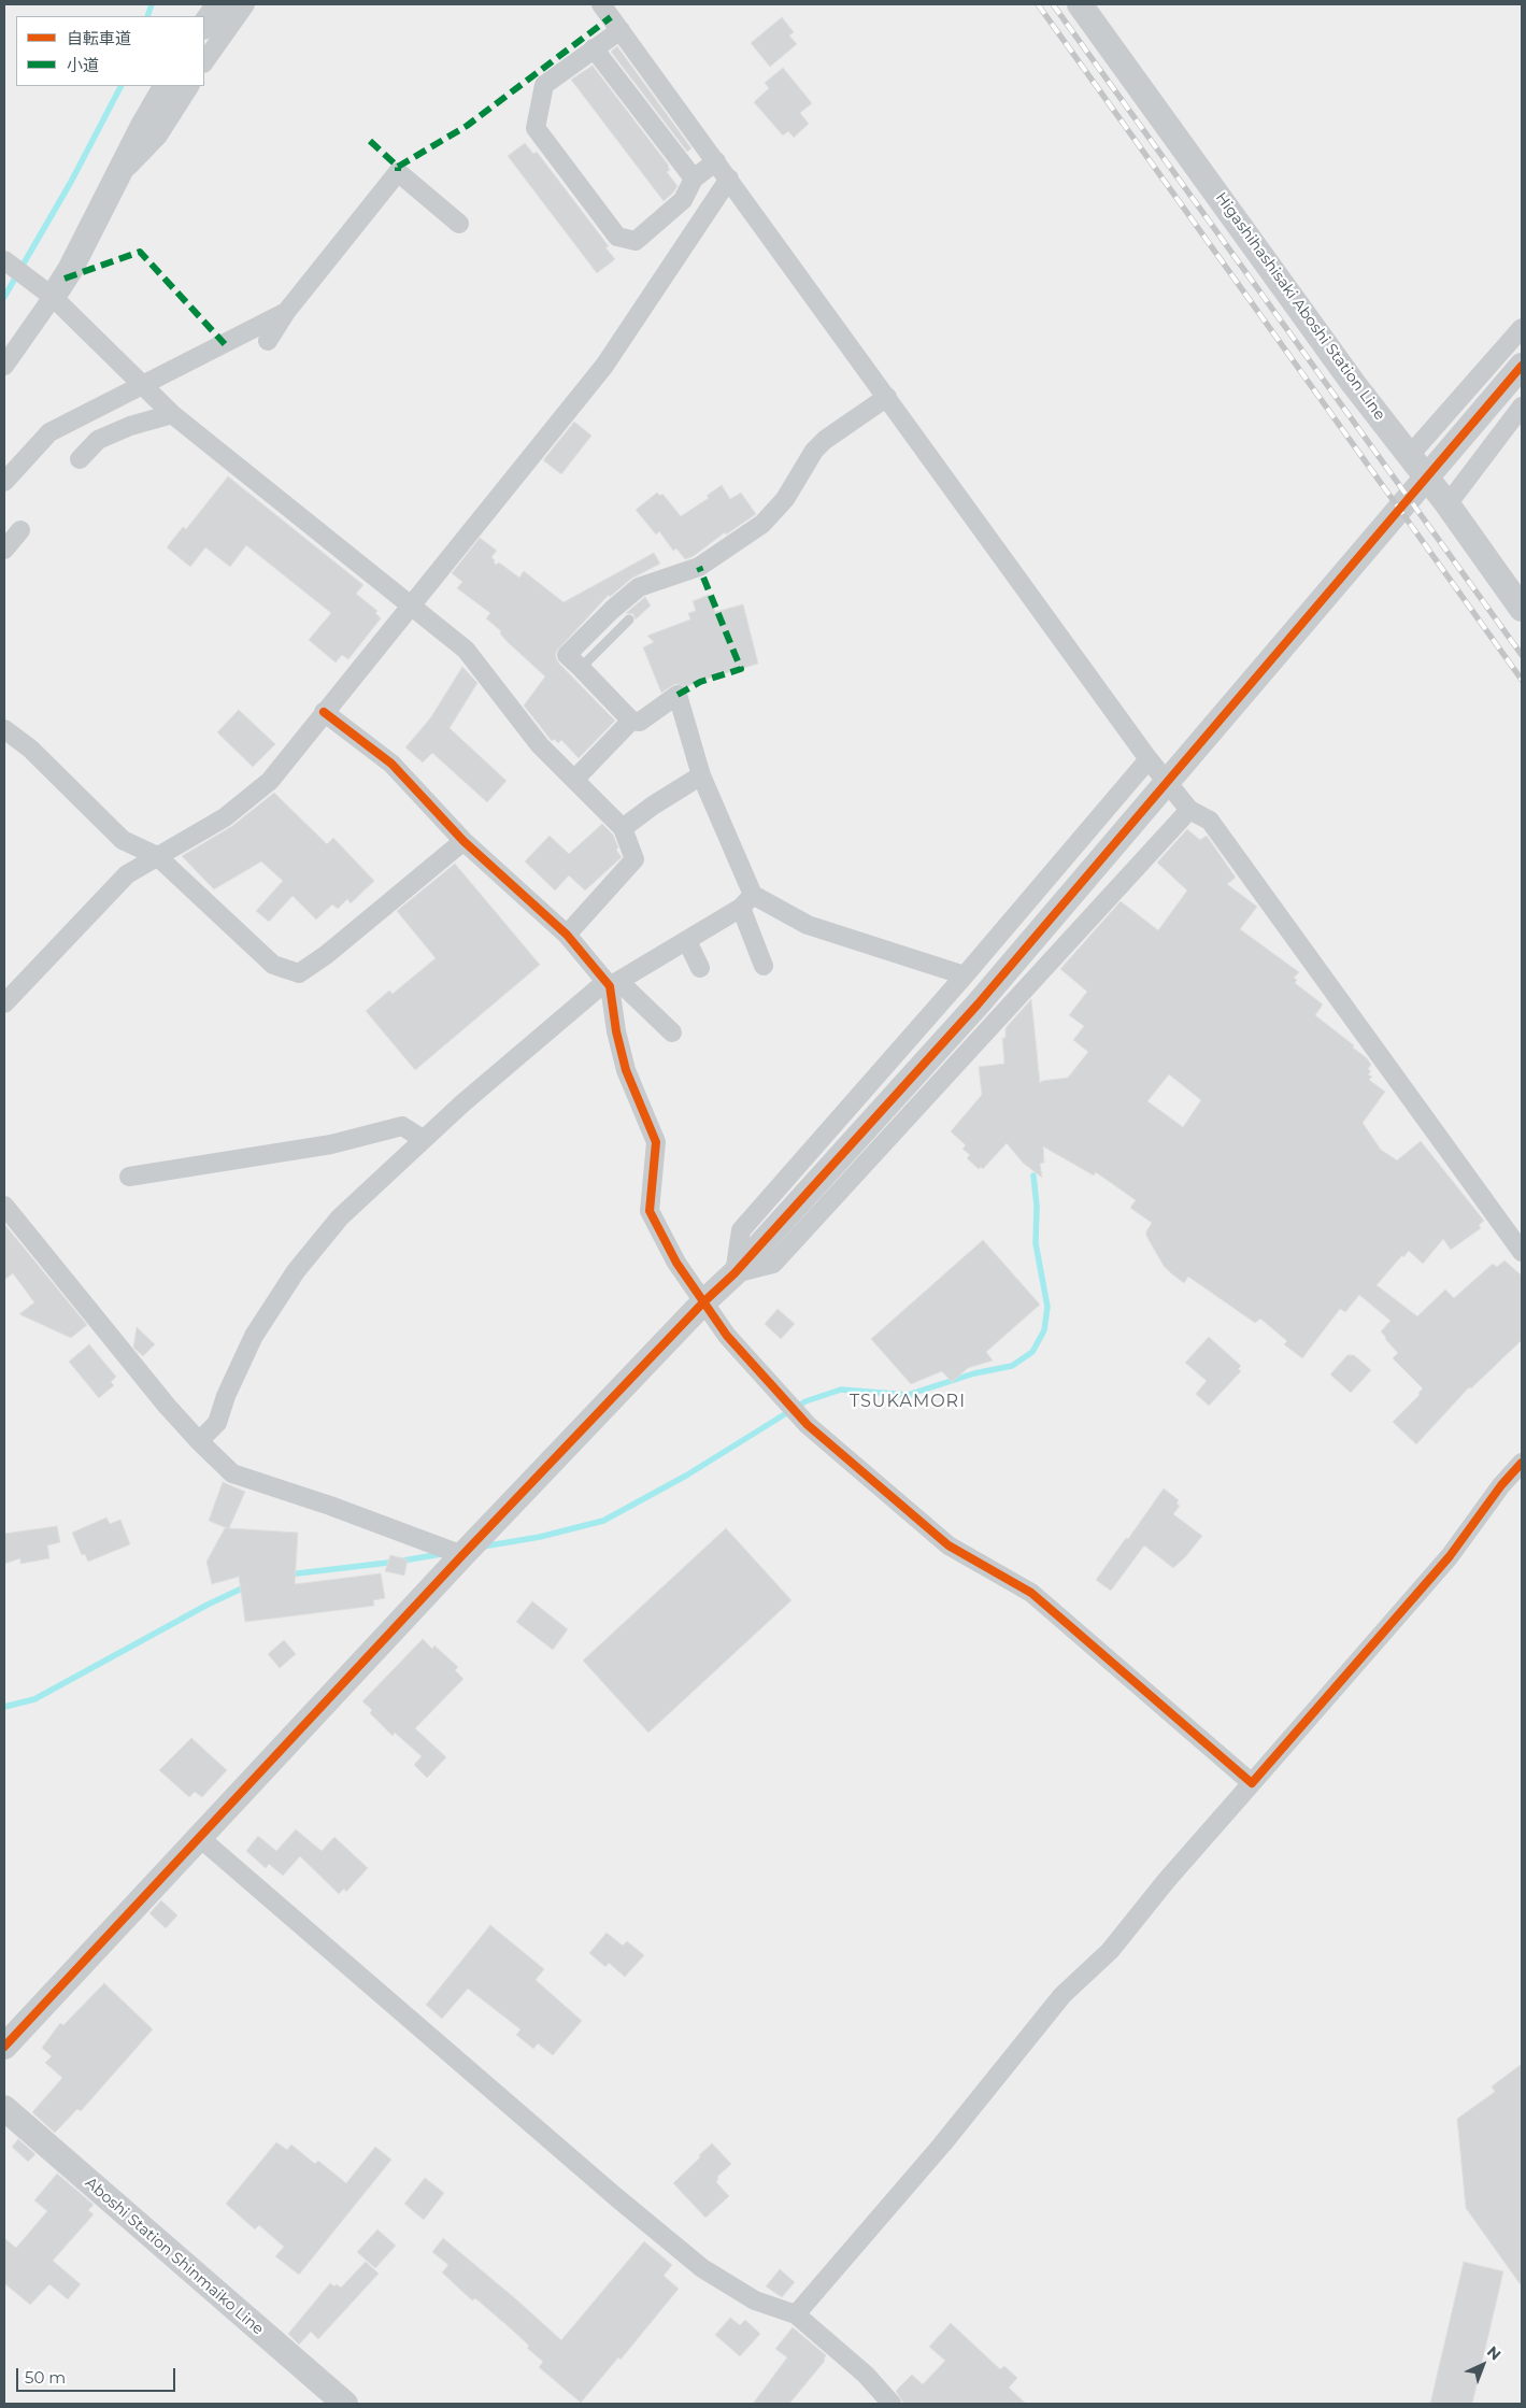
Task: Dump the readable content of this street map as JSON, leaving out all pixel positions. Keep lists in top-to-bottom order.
{
  "streets": {
    "street": ["Higashihashisaki Aboshi Station Line", "Aboshi Station Shinmaiko Line"]
  },
  "districts": ["TSUKAMORI"],
  "legend": ["自転車道", "小道"],
  "scale_bar": "50 m",
  "north": "top right"
}
